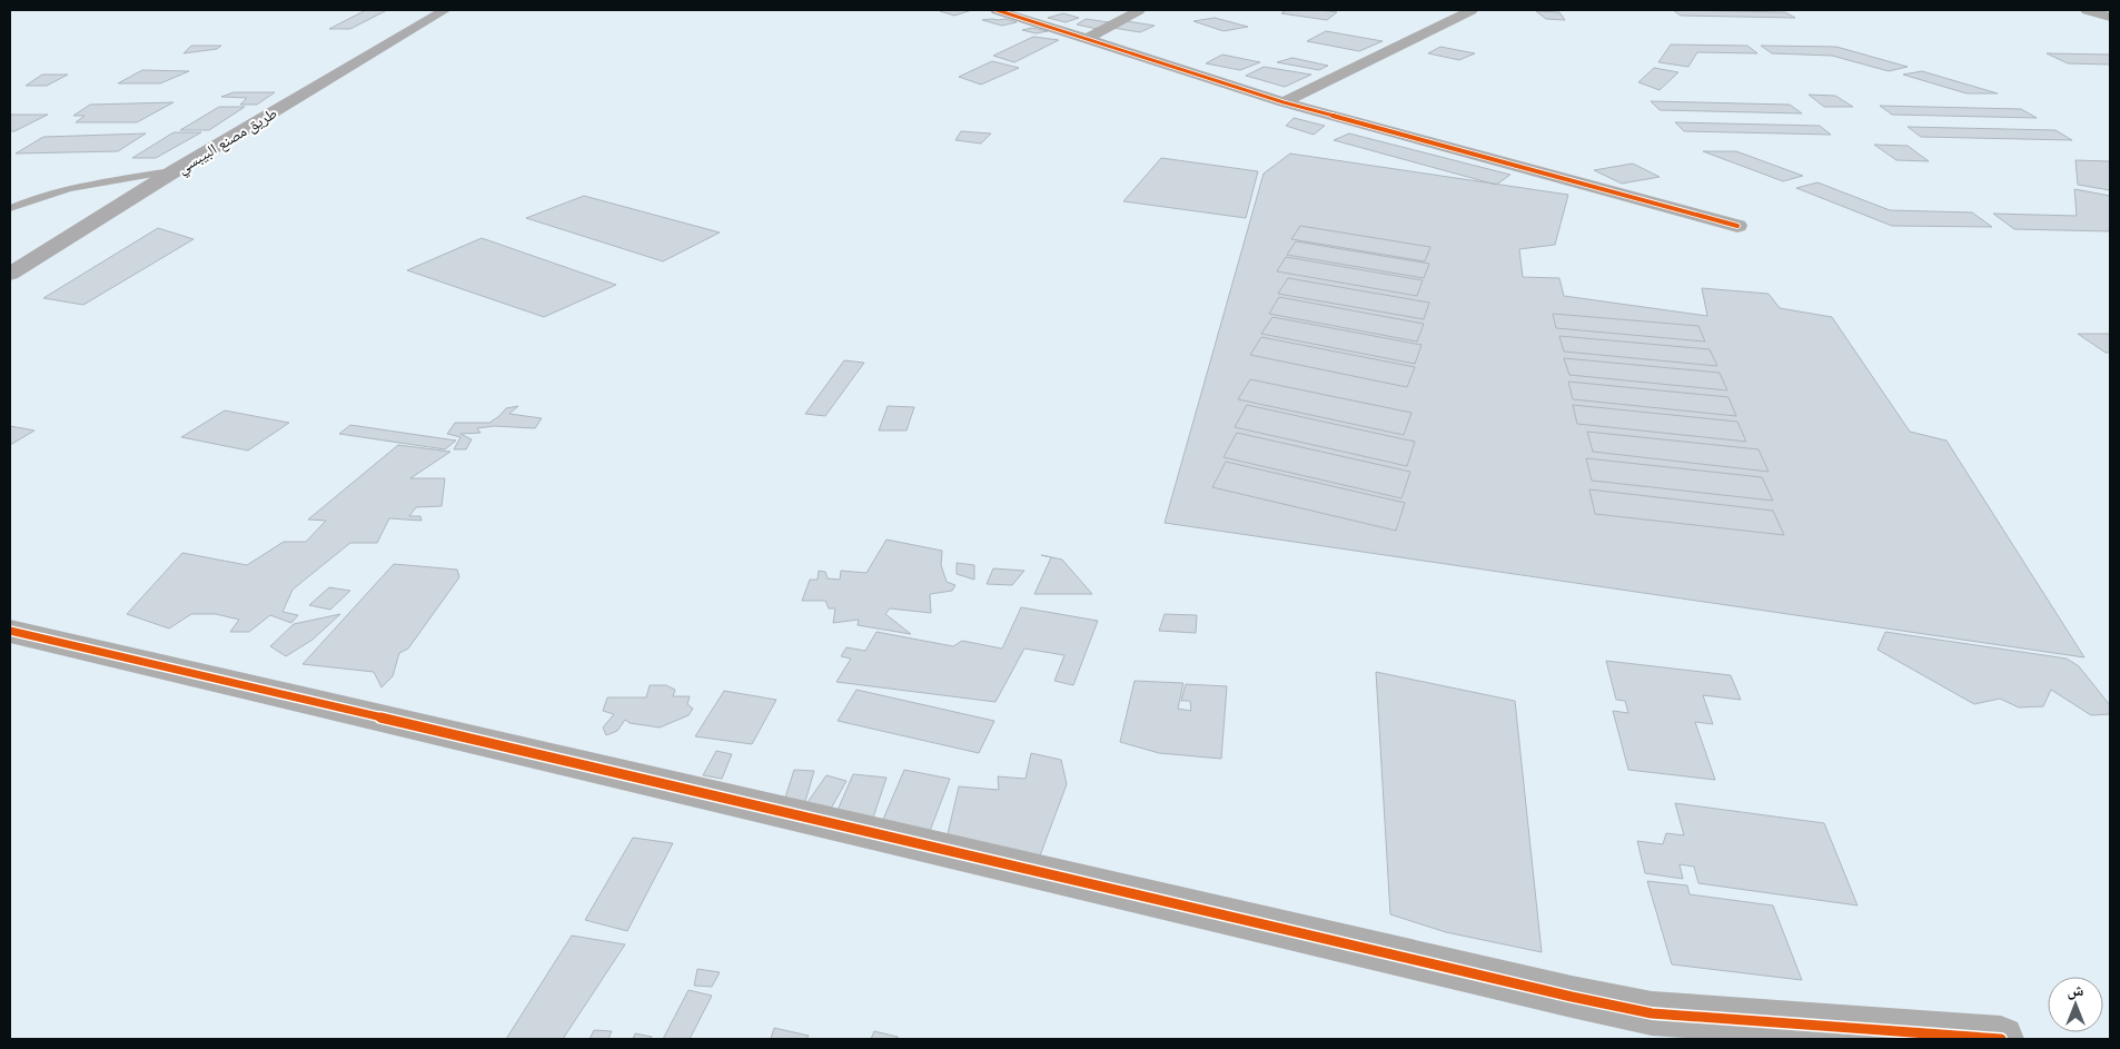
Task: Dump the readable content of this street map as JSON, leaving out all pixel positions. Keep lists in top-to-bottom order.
{
  "streets": {
    "main road": ["طريق مصنع البيبسي"]
  },
  "north": "top"
}
